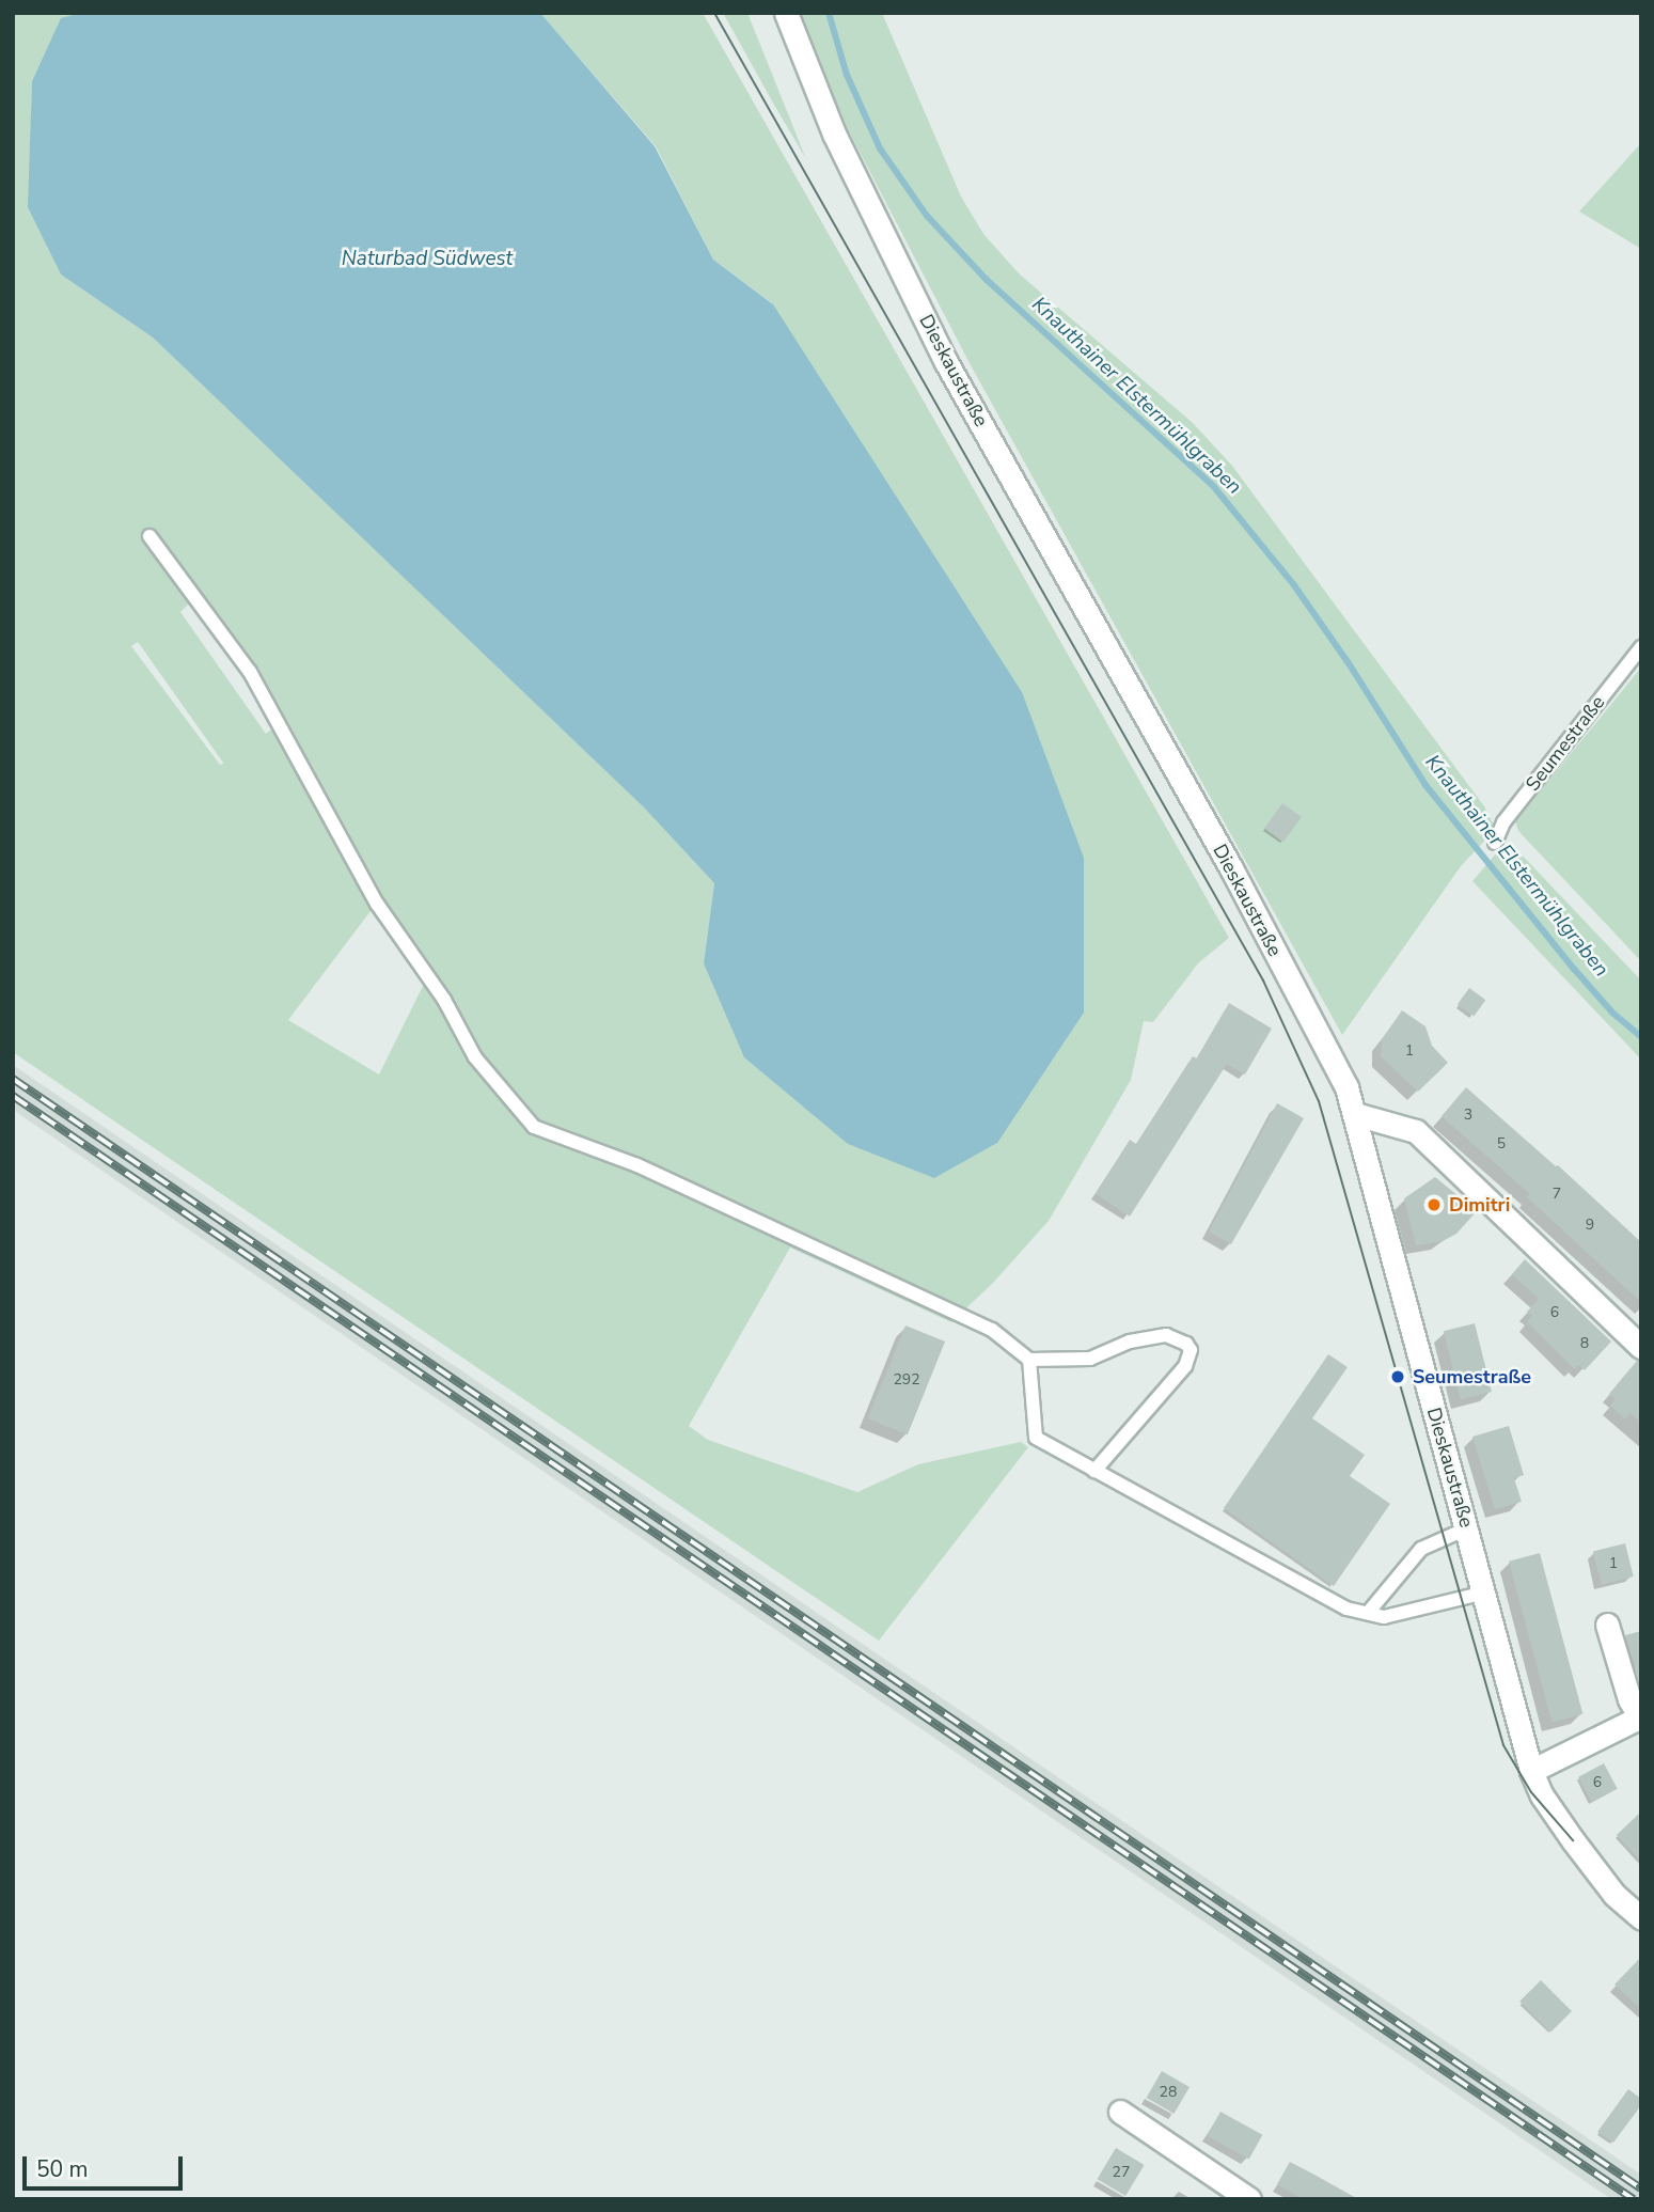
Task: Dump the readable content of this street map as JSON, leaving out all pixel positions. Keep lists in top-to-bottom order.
{
  "streets": {
    "main road": ["Dieskaustraße"],
    "lane": ["Seumestraße"]
  },
  "water": ["Naturbad Südwest", "Knauthainer Elstermühlgraben"],
  "places": ["Dimitri", "Seumestraße"],
  "house_numbers": [
    "1",
    "3",
    "5",
    "7",
    "9",
    "6",
    "8",
    "292",
    "1",
    "6",
    "28",
    "27"
  ],
  "scale_bar": "50 m"
}
